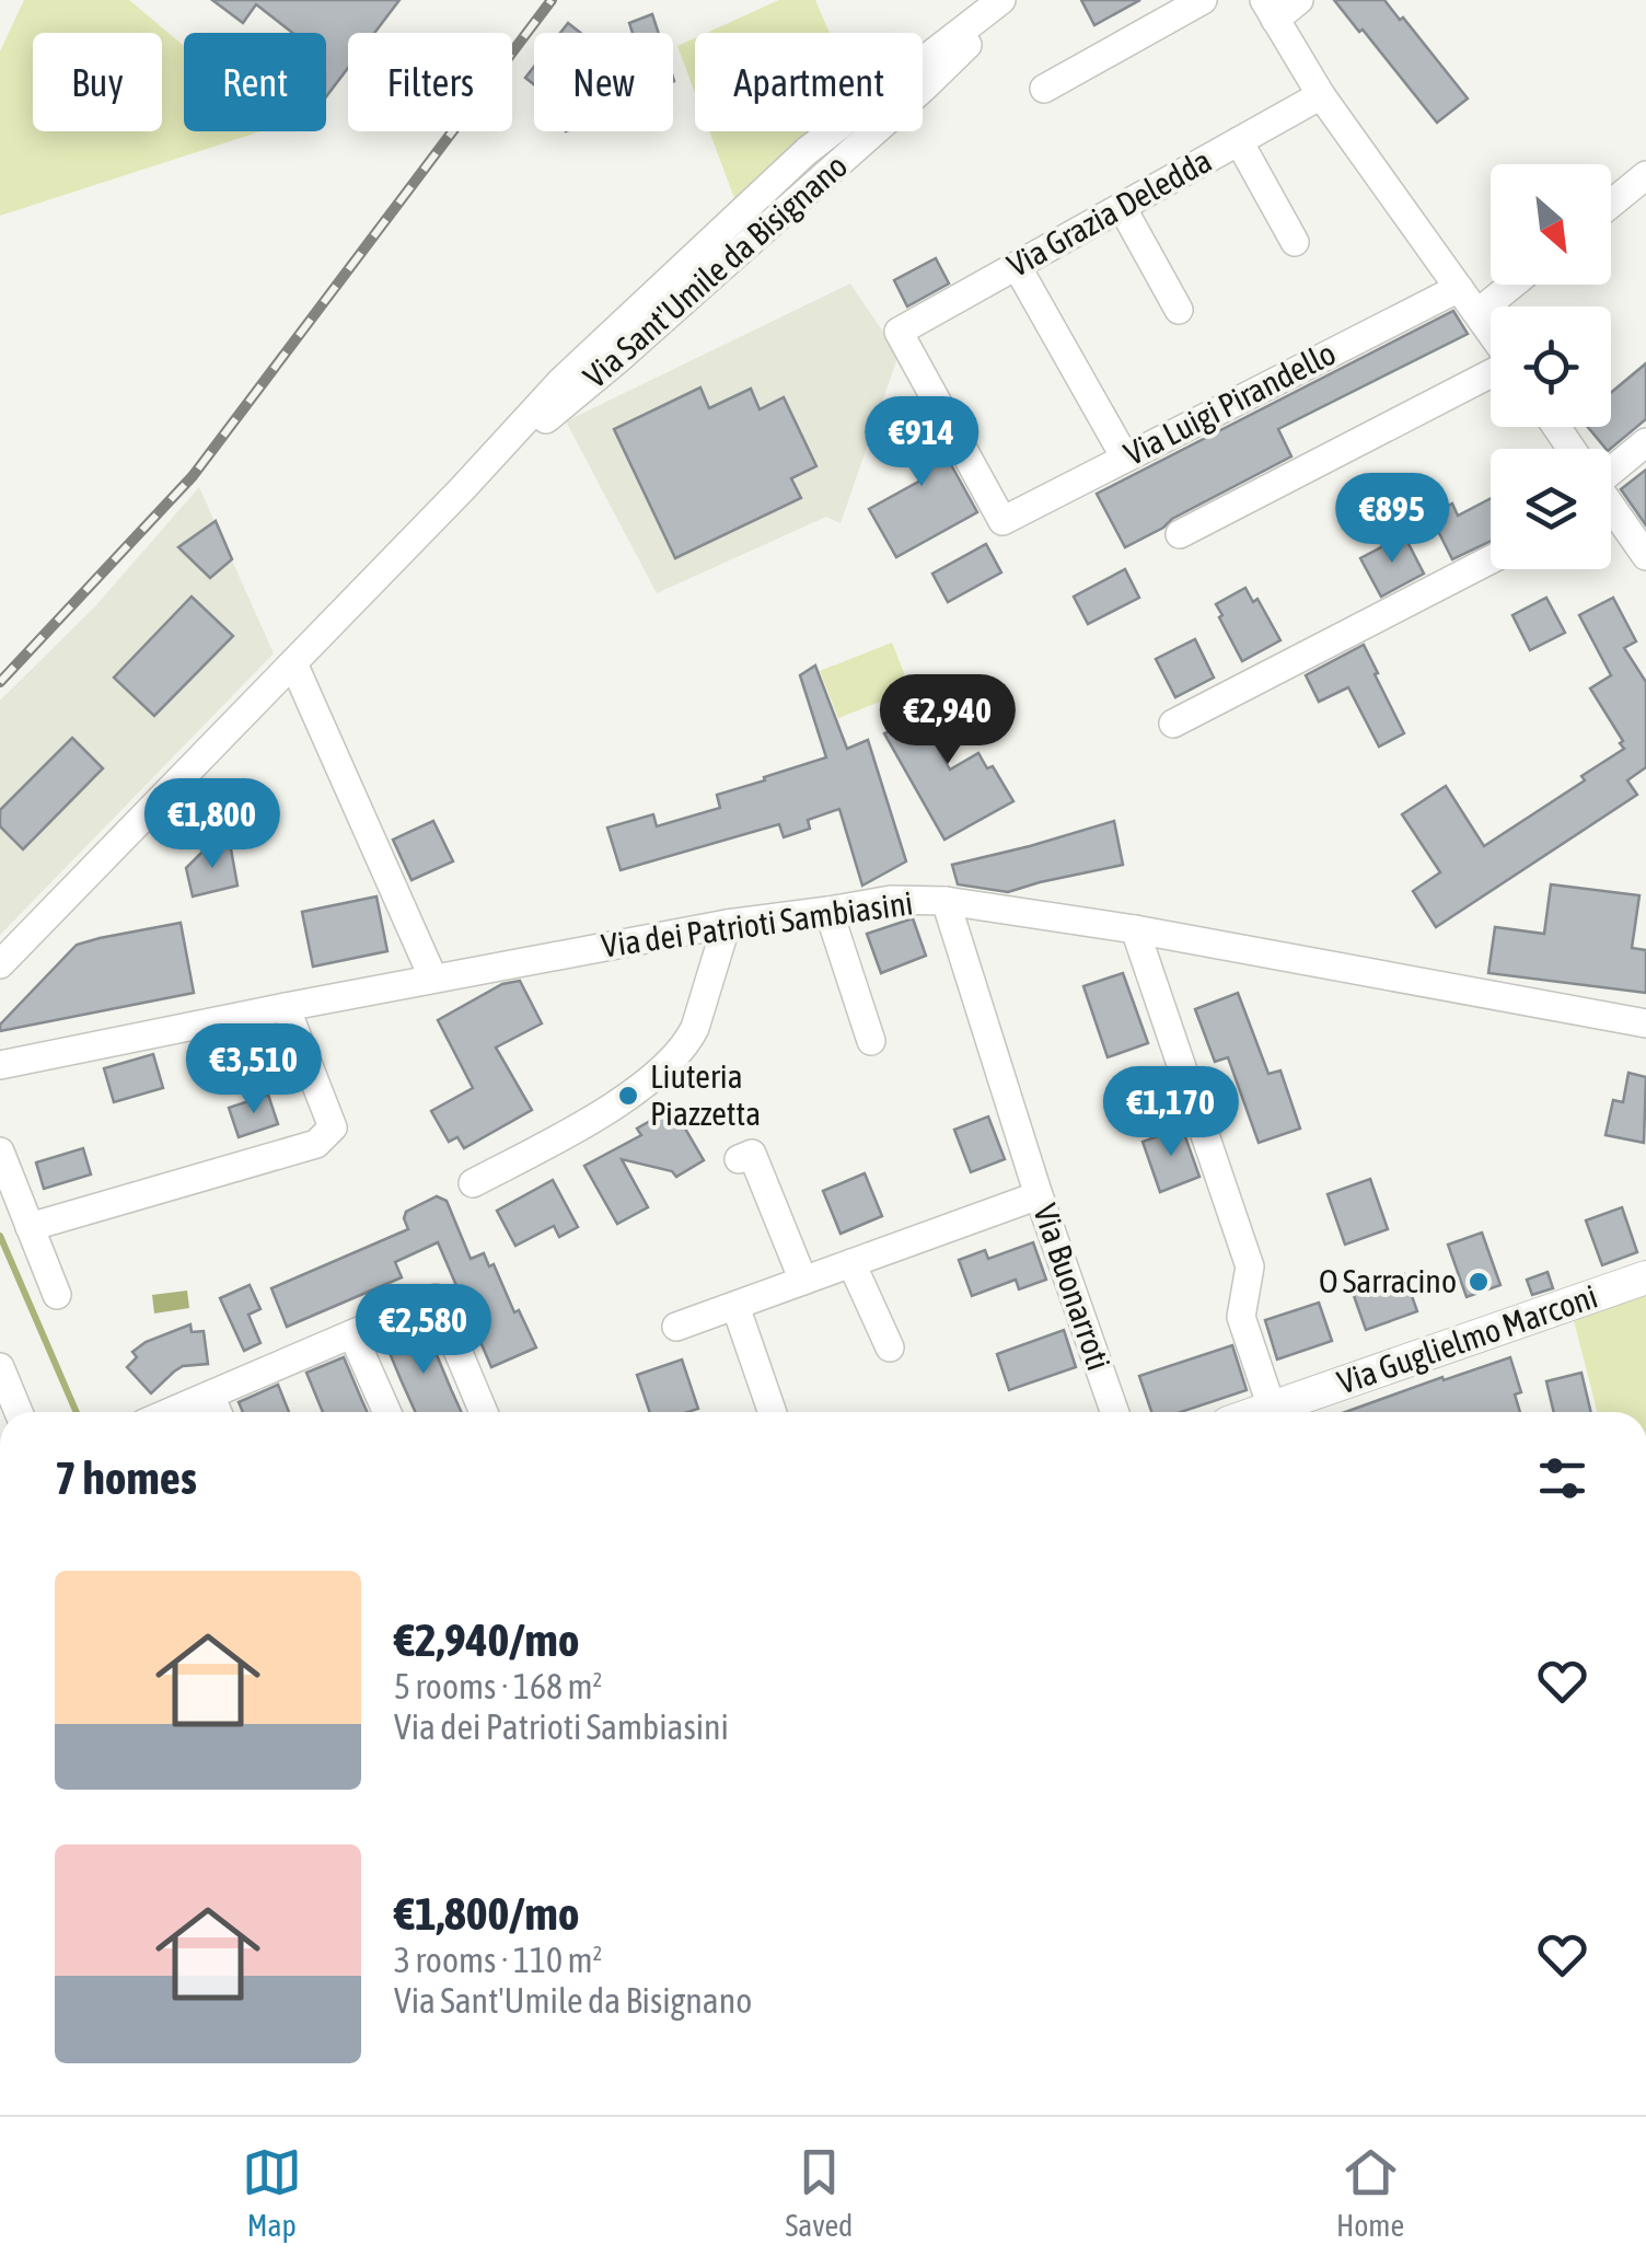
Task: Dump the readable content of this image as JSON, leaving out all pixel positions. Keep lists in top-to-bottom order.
{
  "streets": {
    "main road": ["Via Guglielmo Marconi"],
    "street": [
      "Via Grazia Deledda",
      "Via Sant'Umile da Bisignano",
      "Via Luigi Pirandello",
      "Via dei Patrioti Sambiasini",
      "Via Buonarroti"
    ]
  },
  "crossings": [
    ["Via Grazia Deledda", "Via Luigi Pirandello"],
    ["Via dei Patrioti Sambiasini", "Via Buonarroti"]
  ],
  "places": ["Liuteria Piazzetta", "O Sarracino"],
  "north": "bottom right",
  "page": {
    "chip": [
      "Buy",
      "Rent",
      "Filters",
      "New",
      "Apartment"
    ],
    "price": [
      "€914",
      "€895",
      "€2,940",
      "€1,800",
      "€3,510",
      "€1,170",
      "€2,580"
    ],
    "heading": "7 homes",
    "list": [
      {
        "name": "€2,940/mo",
        "note": "5 rooms · 168 m² · Via dei Patrioti Sambiasini"
      },
      {
        "name": "€1,800/mo",
        "note": "3 rooms · 110 m² · Via Sant'Umile da Bisignano"
      }
    ],
    "tabs": ["Map", "Saved", "Home"]
  }
}
